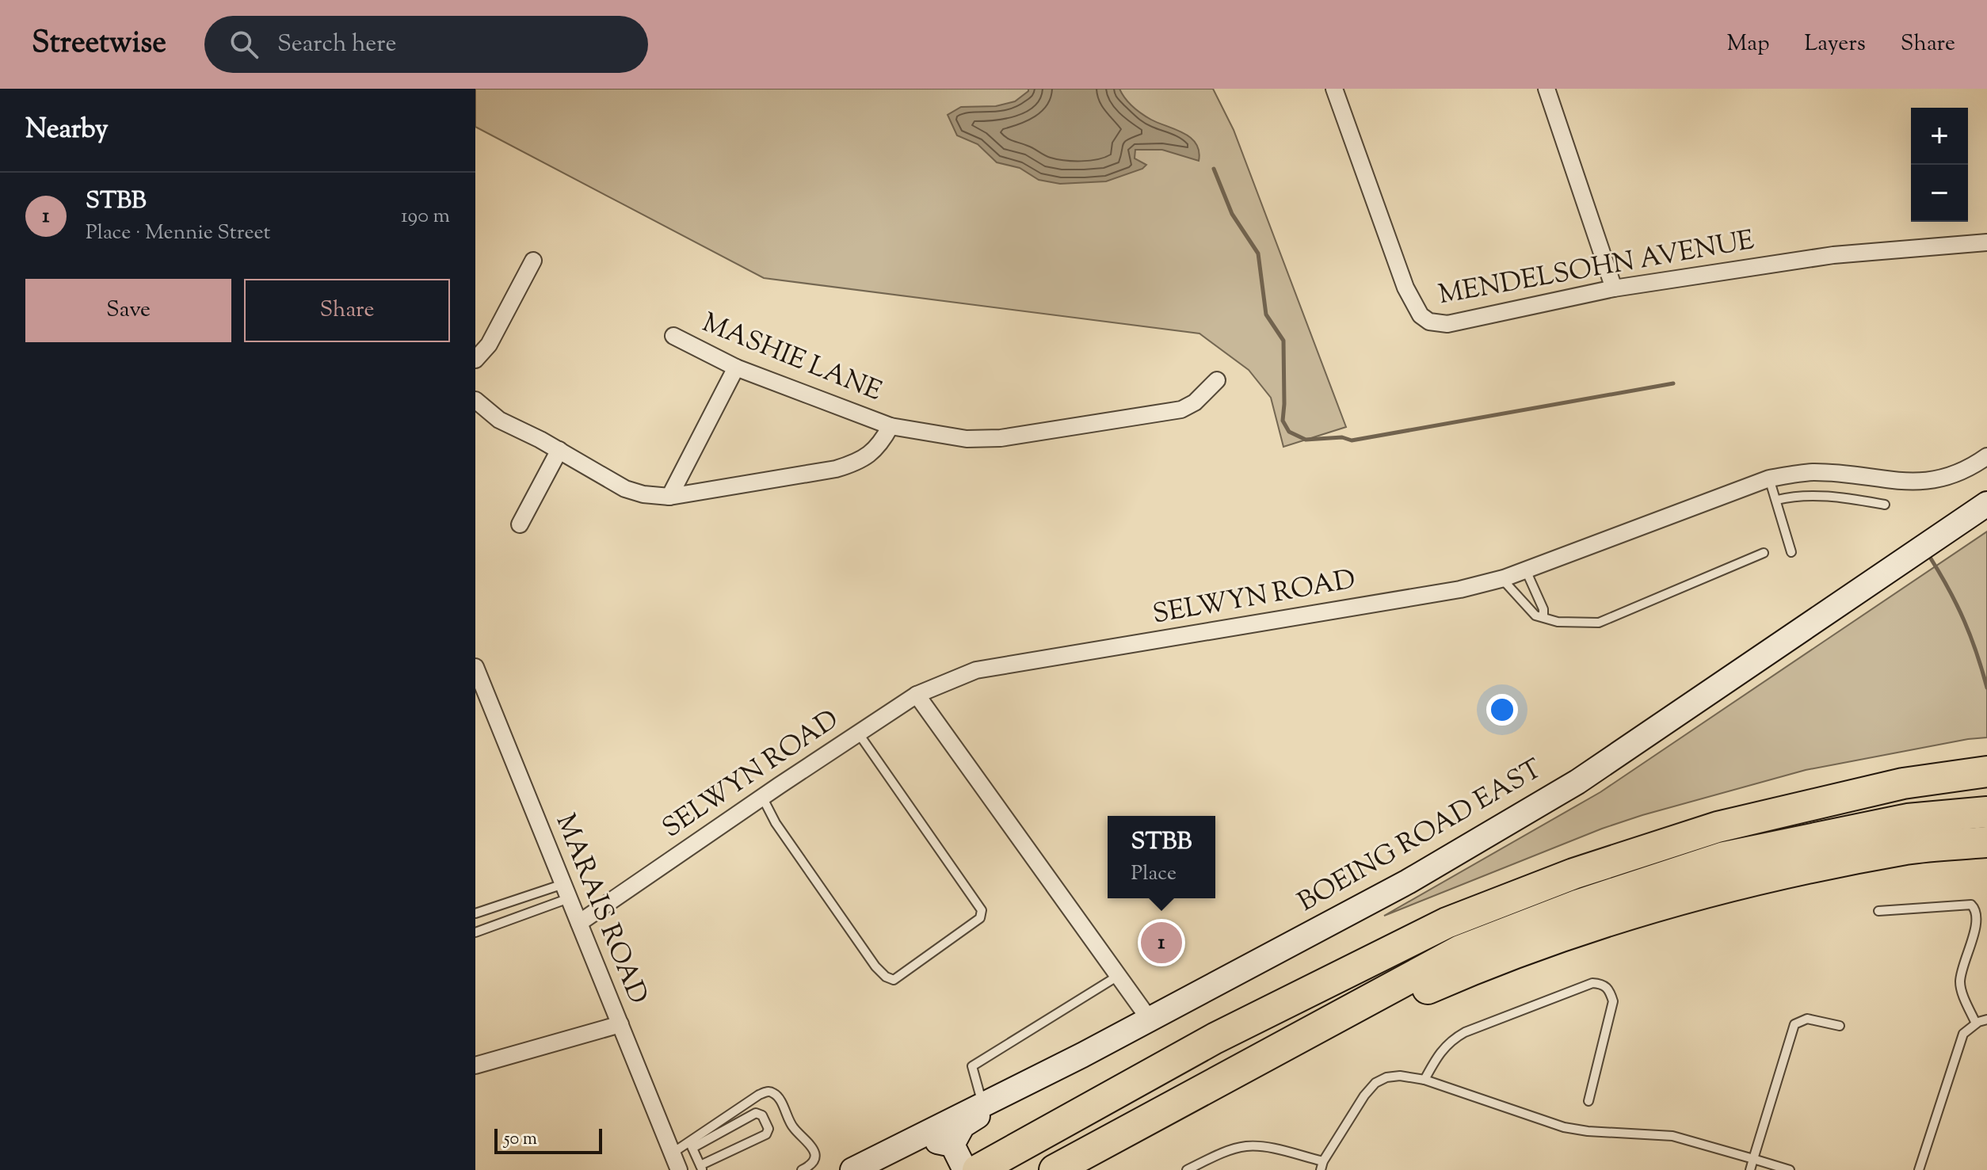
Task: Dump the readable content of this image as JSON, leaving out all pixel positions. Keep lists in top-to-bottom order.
{
  "streets": {
    "main road": ["BOEING ROAD EAST"],
    "street": [
      "MENDELSOHN AVENUE",
      "MASHIE LANE",
      "SELWYN ROAD",
      "MARAIS ROAD"
    ]
  },
  "crossings": [
    ["SELWYN ROAD", "MARAIS ROAD"]
  ],
  "scale_bar": "50 m",
  "page": {
    "header": "Streetwise",
    "search": "Search here",
    "nav": ["Map", "Layers", "Share"],
    "heading": "Nearby",
    "map_buttons": ["+", "−"],
    "list": [
      {
        "mark": "1",
        "name": "STBB",
        "note": "Place · Mennie Street",
        "value": "190 m"
      }
    ],
    "buttons": ["Save", "Share"],
    "popup": ["STBB", "Place"],
    "pins": "1",
    "scale": "50 m"
  }
}
